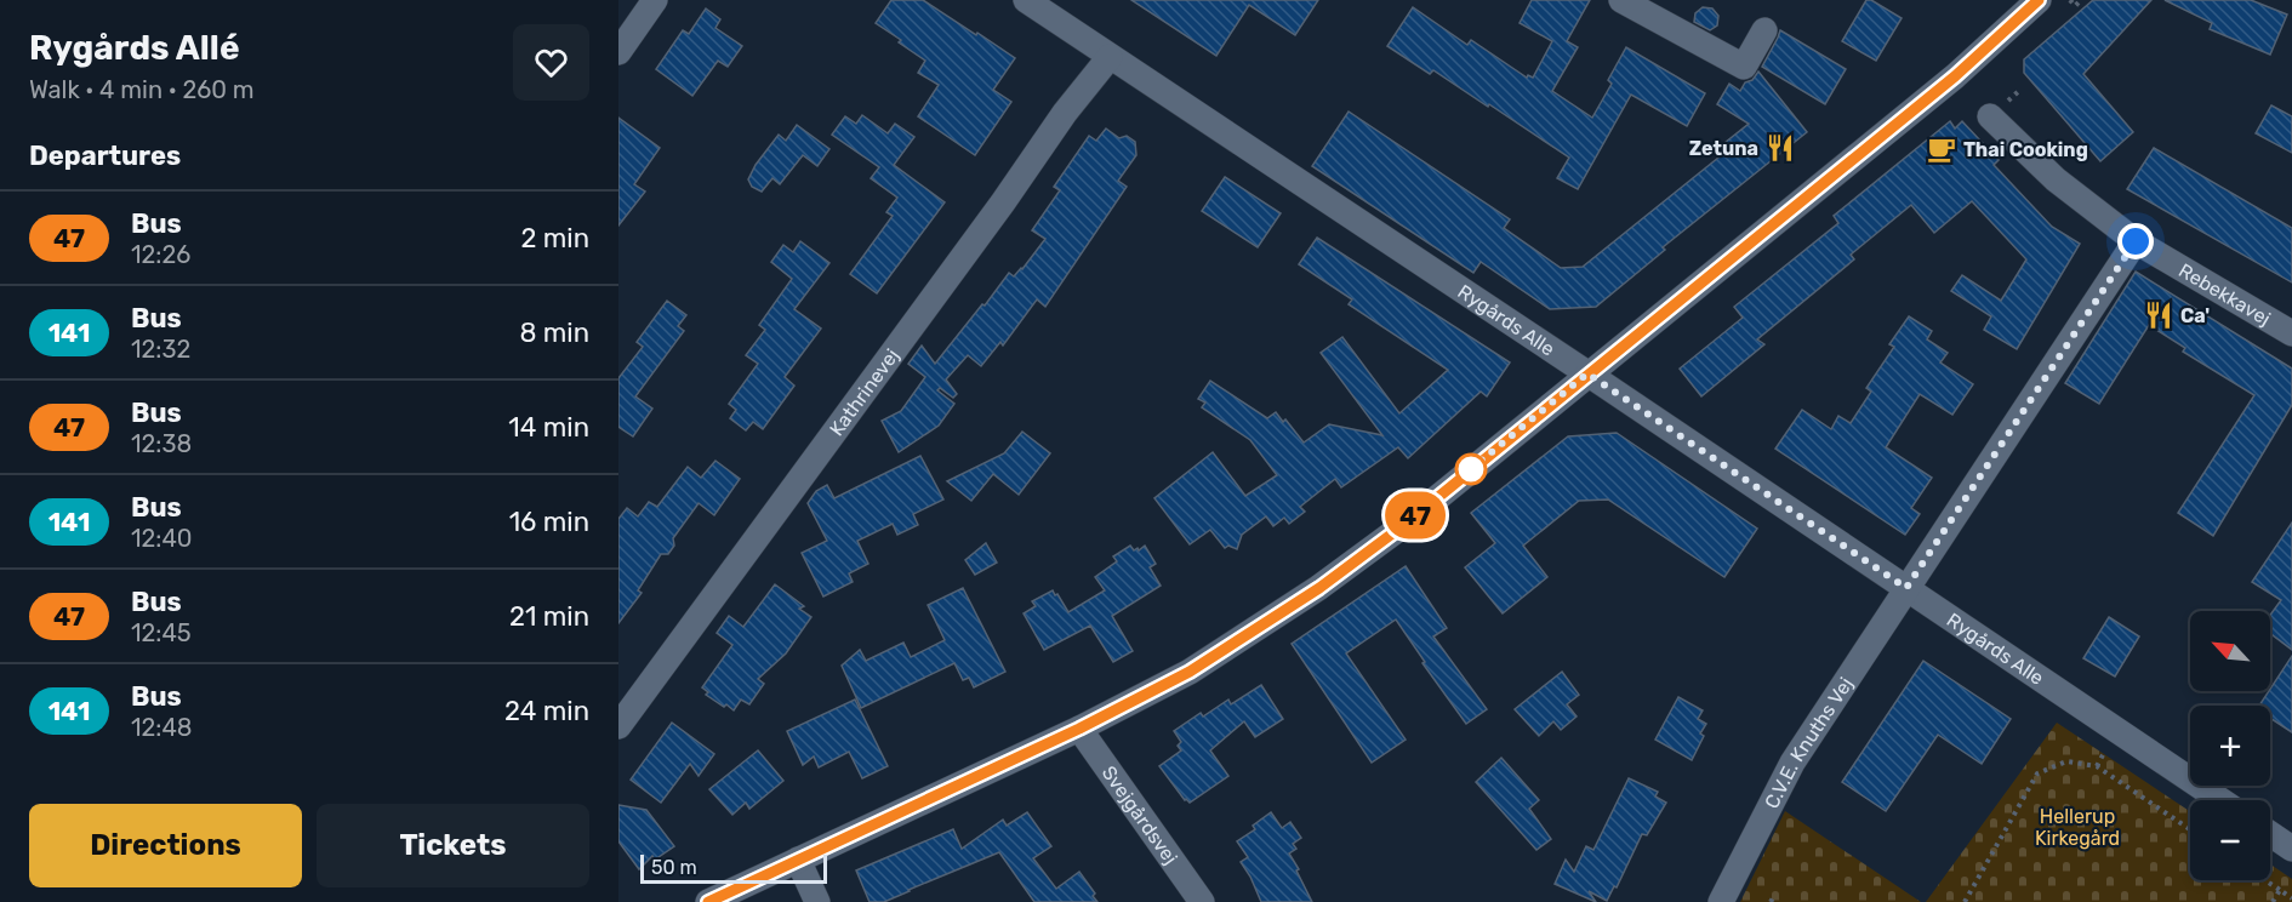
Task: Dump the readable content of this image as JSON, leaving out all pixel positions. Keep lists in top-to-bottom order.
{
  "streets": {
    "street": [
      "Rebekkavej",
      "Rygårds Alle",
      "Kathrinevej",
      "C.V.E. Knuths Vej",
      "Svejgårdsvej"
    ]
  },
  "crossings": [
    ["Rebekkavej", "C.V.E. Knuths Vej"],
    ["Rygårds Alle", "Kathrinevej"],
    ["Rygårds Alle", "C.V.E. Knuths Vej"]
  ],
  "parks": ["Hellerup Kirkegård"],
  "places": {
    "restaurant": ["Zetuna", "Ca'"],
    "cafe": ["Thai Cooking"]
  },
  "lines": ["bus line 47"],
  "scale_bar": "50 m",
  "north": "top left",
  "page": {
    "heading": [
      ["Rygårds Allé", "Walk · 4 min · 260 m"],
      "Departures"
    ],
    "on_map": "47",
    "list": [
      {
        "mark": "47",
        "name": "Bus",
        "note": "12:26",
        "value": "2 min"
      },
      {
        "mark": "141",
        "name": "Bus",
        "note": "12:32",
        "value": "8 min"
      },
      {
        "mark": "47",
        "name": "Bus",
        "note": "12:38",
        "value": "14 min"
      },
      {
        "mark": "141",
        "name": "Bus",
        "note": "12:40",
        "value": "16 min"
      },
      {
        "mark": "47",
        "name": "Bus",
        "note": "12:45",
        "value": "21 min"
      },
      {
        "mark": "141",
        "name": "Bus",
        "note": "12:48",
        "value": "24 min"
      }
    ],
    "map_buttons": ["+", "−"],
    "buttons": ["Directions", "Tickets"],
    "scale": "50 m"
  }
}
